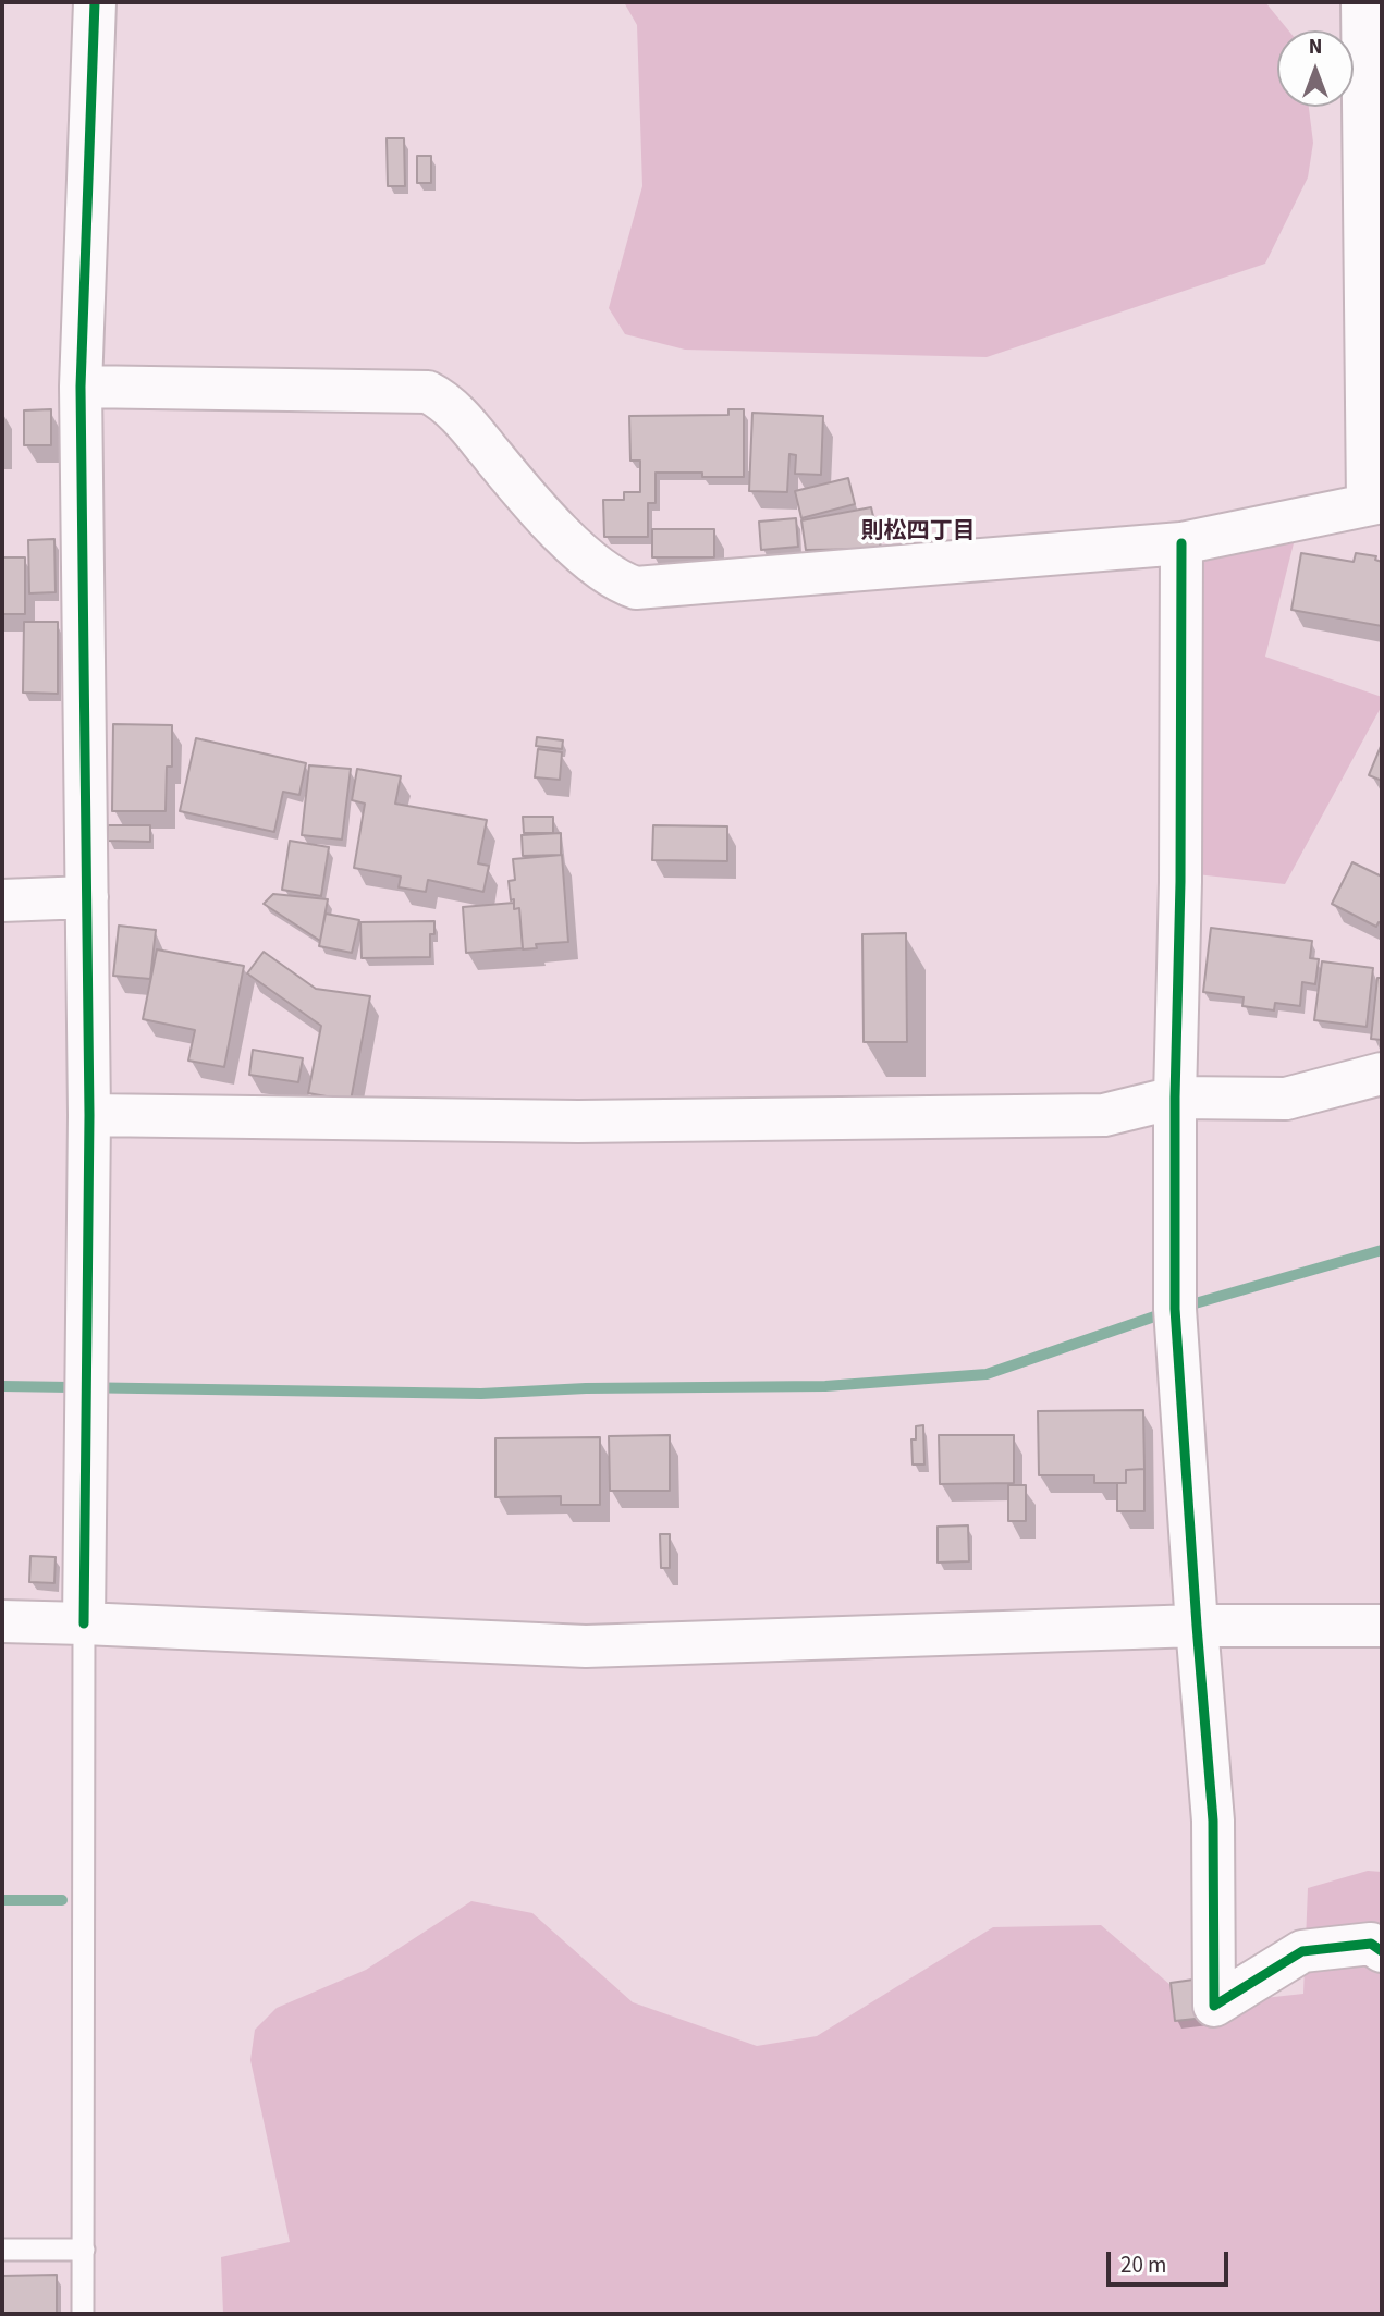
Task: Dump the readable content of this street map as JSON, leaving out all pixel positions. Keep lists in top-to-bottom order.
{
  "districts": ["則松四丁目"],
  "scale_bar": "20 m",
  "north": "top"
}
